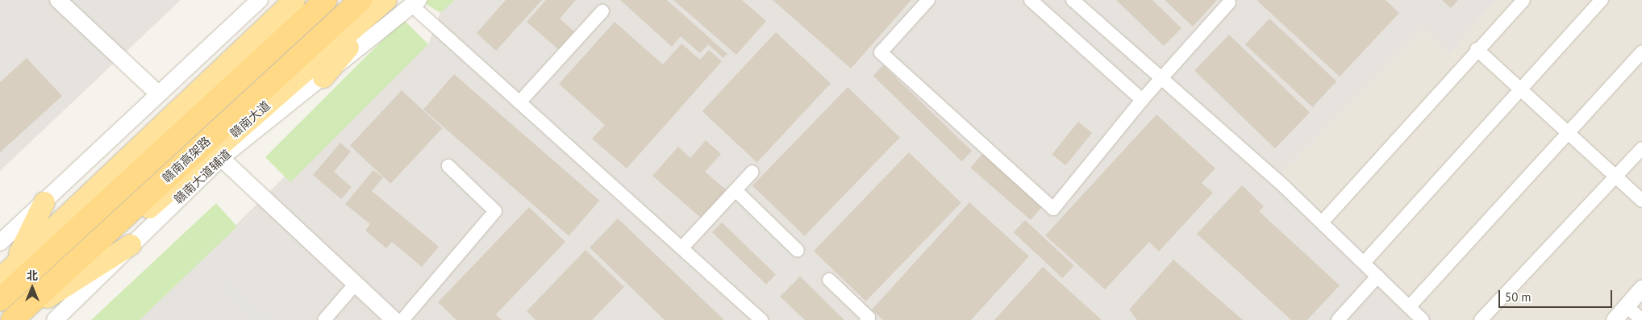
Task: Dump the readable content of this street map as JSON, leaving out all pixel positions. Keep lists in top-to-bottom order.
{
  "streets": {
    "highway": ["赣南高架路"],
    "main road": ["赣南大道"],
    "street": ["赣南大道辅道"]
  },
  "scale_bar": "50 m",
  "north": "top"
}
